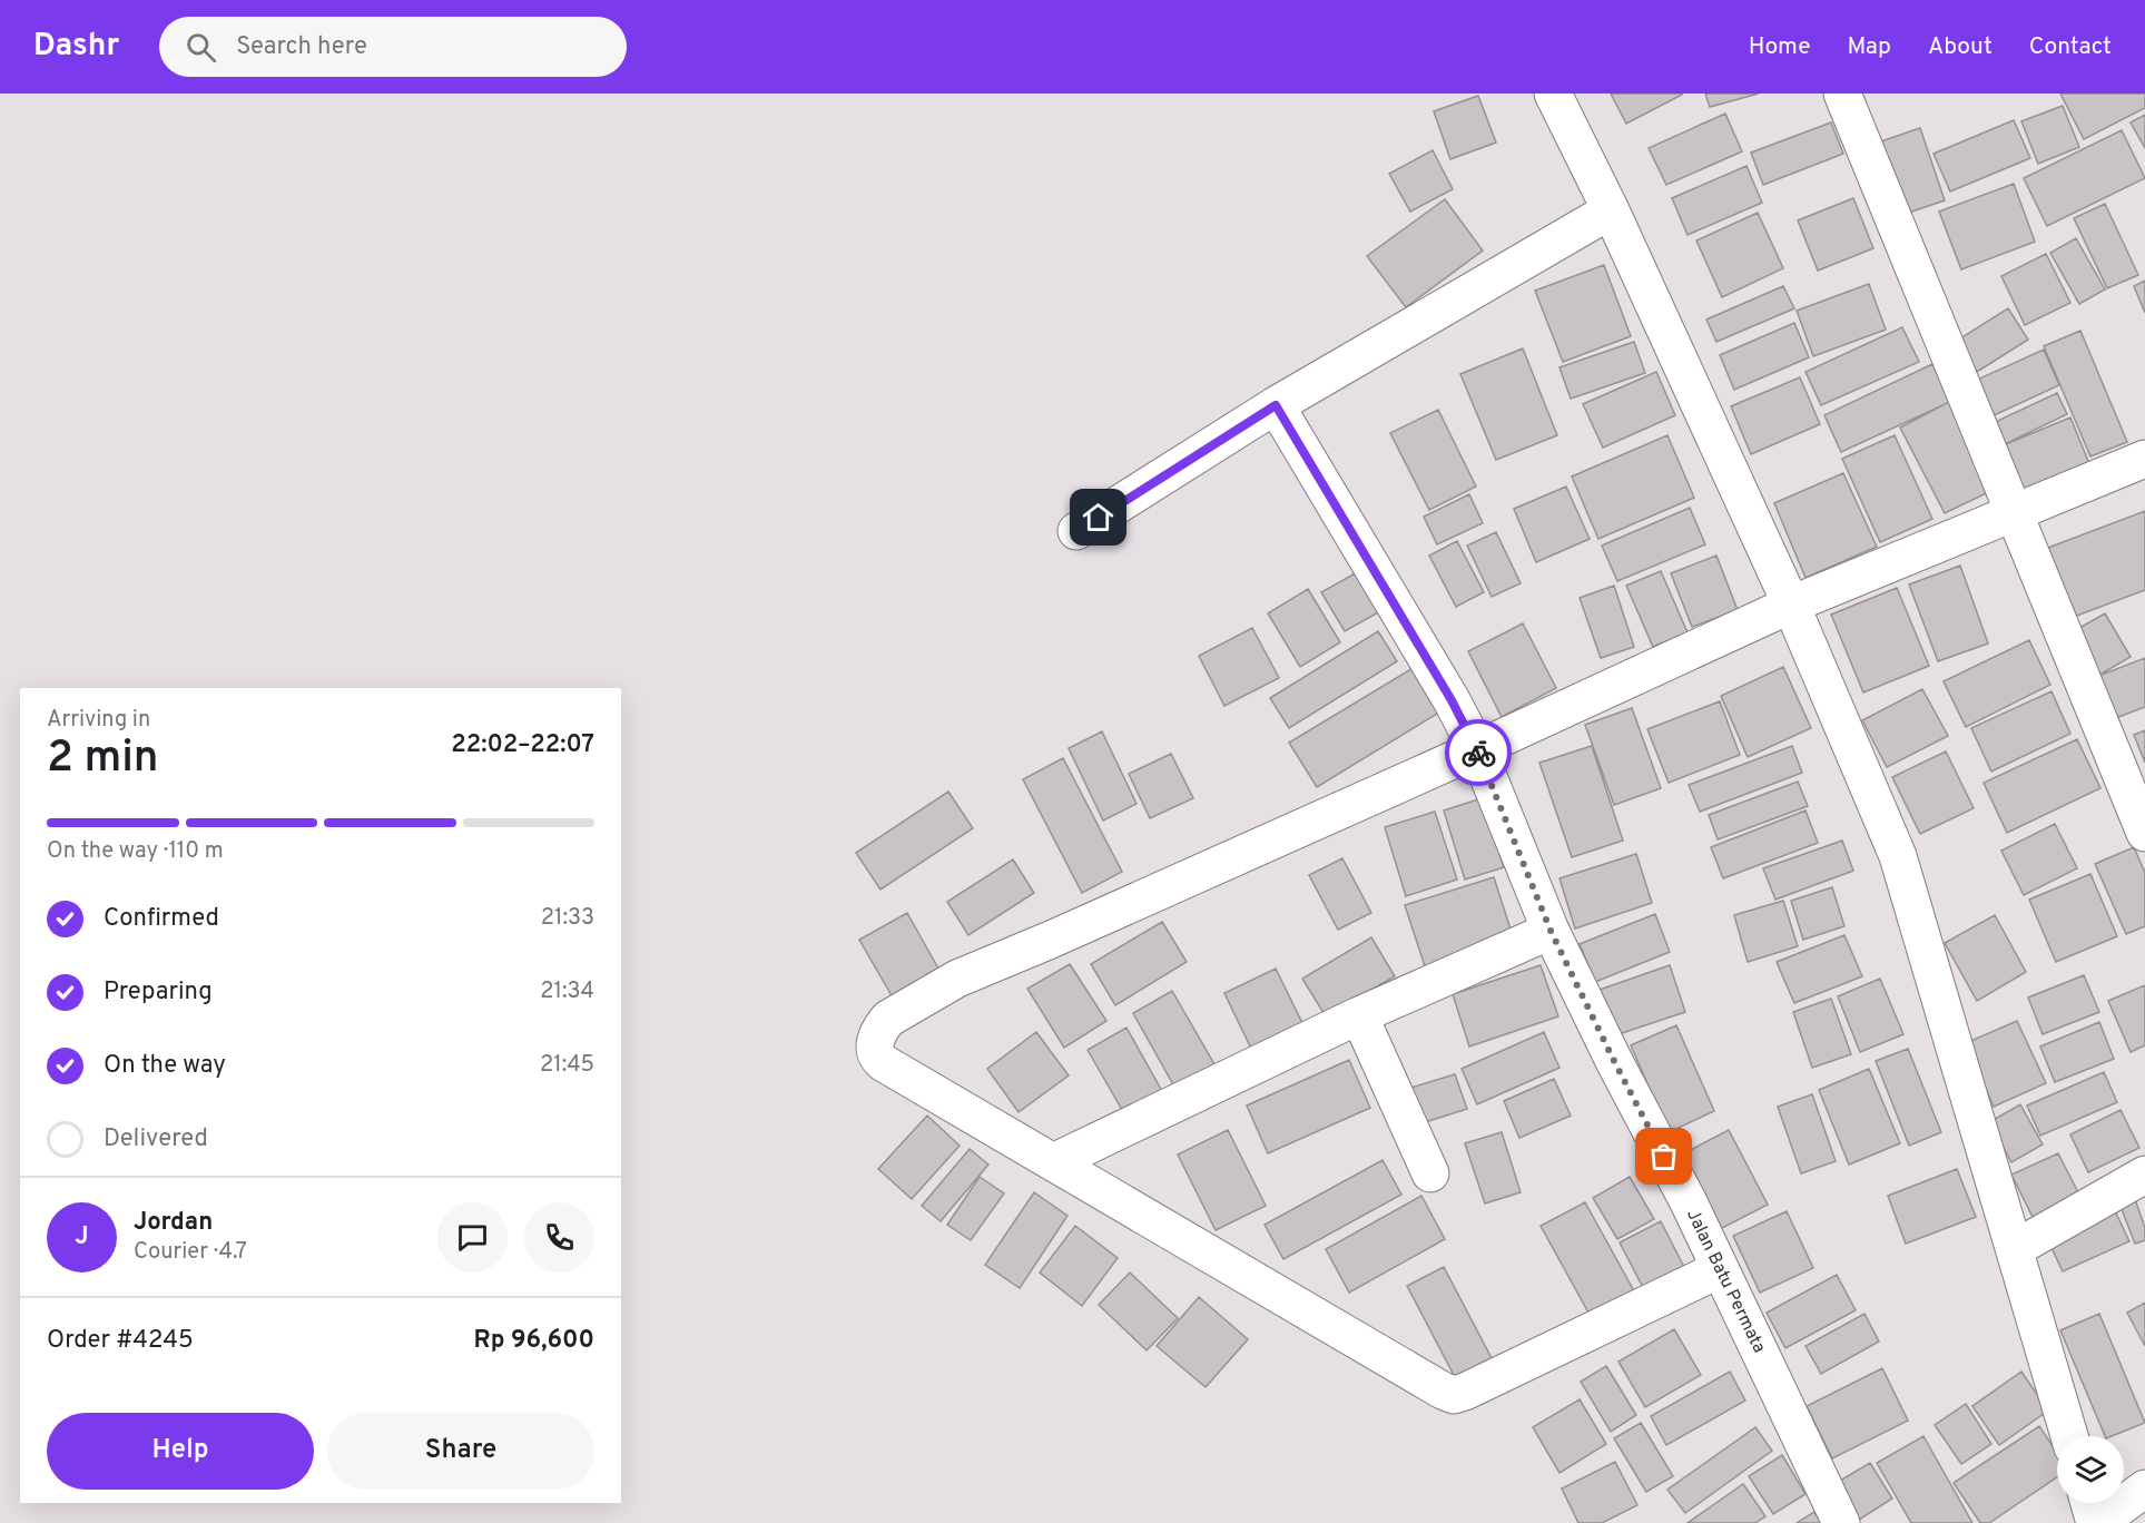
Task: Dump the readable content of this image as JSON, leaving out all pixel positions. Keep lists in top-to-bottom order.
{
  "streets": {
    "street": ["Jalan Batu Permata"]
  },
  "page": {
    "header": "Dashr",
    "search": "Search here",
    "nav": [
      "Home",
      "Map",
      "About",
      "Contact"
    ],
    "heading": ["2 min", "Arriving in", "22:02–22:07"],
    "panel": [
      "Jordan",
      "Courier · 4.7",
      "Order #4245",
      "Rp 96,600"
    ],
    "bar": "On the way · 110 m",
    "list": [
      ["Confirmed", "21:33"],
      ["Preparing", "21:34"],
      ["On the way", "21:45"],
      "Delivered"
    ],
    "round": "J",
    "buttons": ["Help", "Share"]
  }
}
